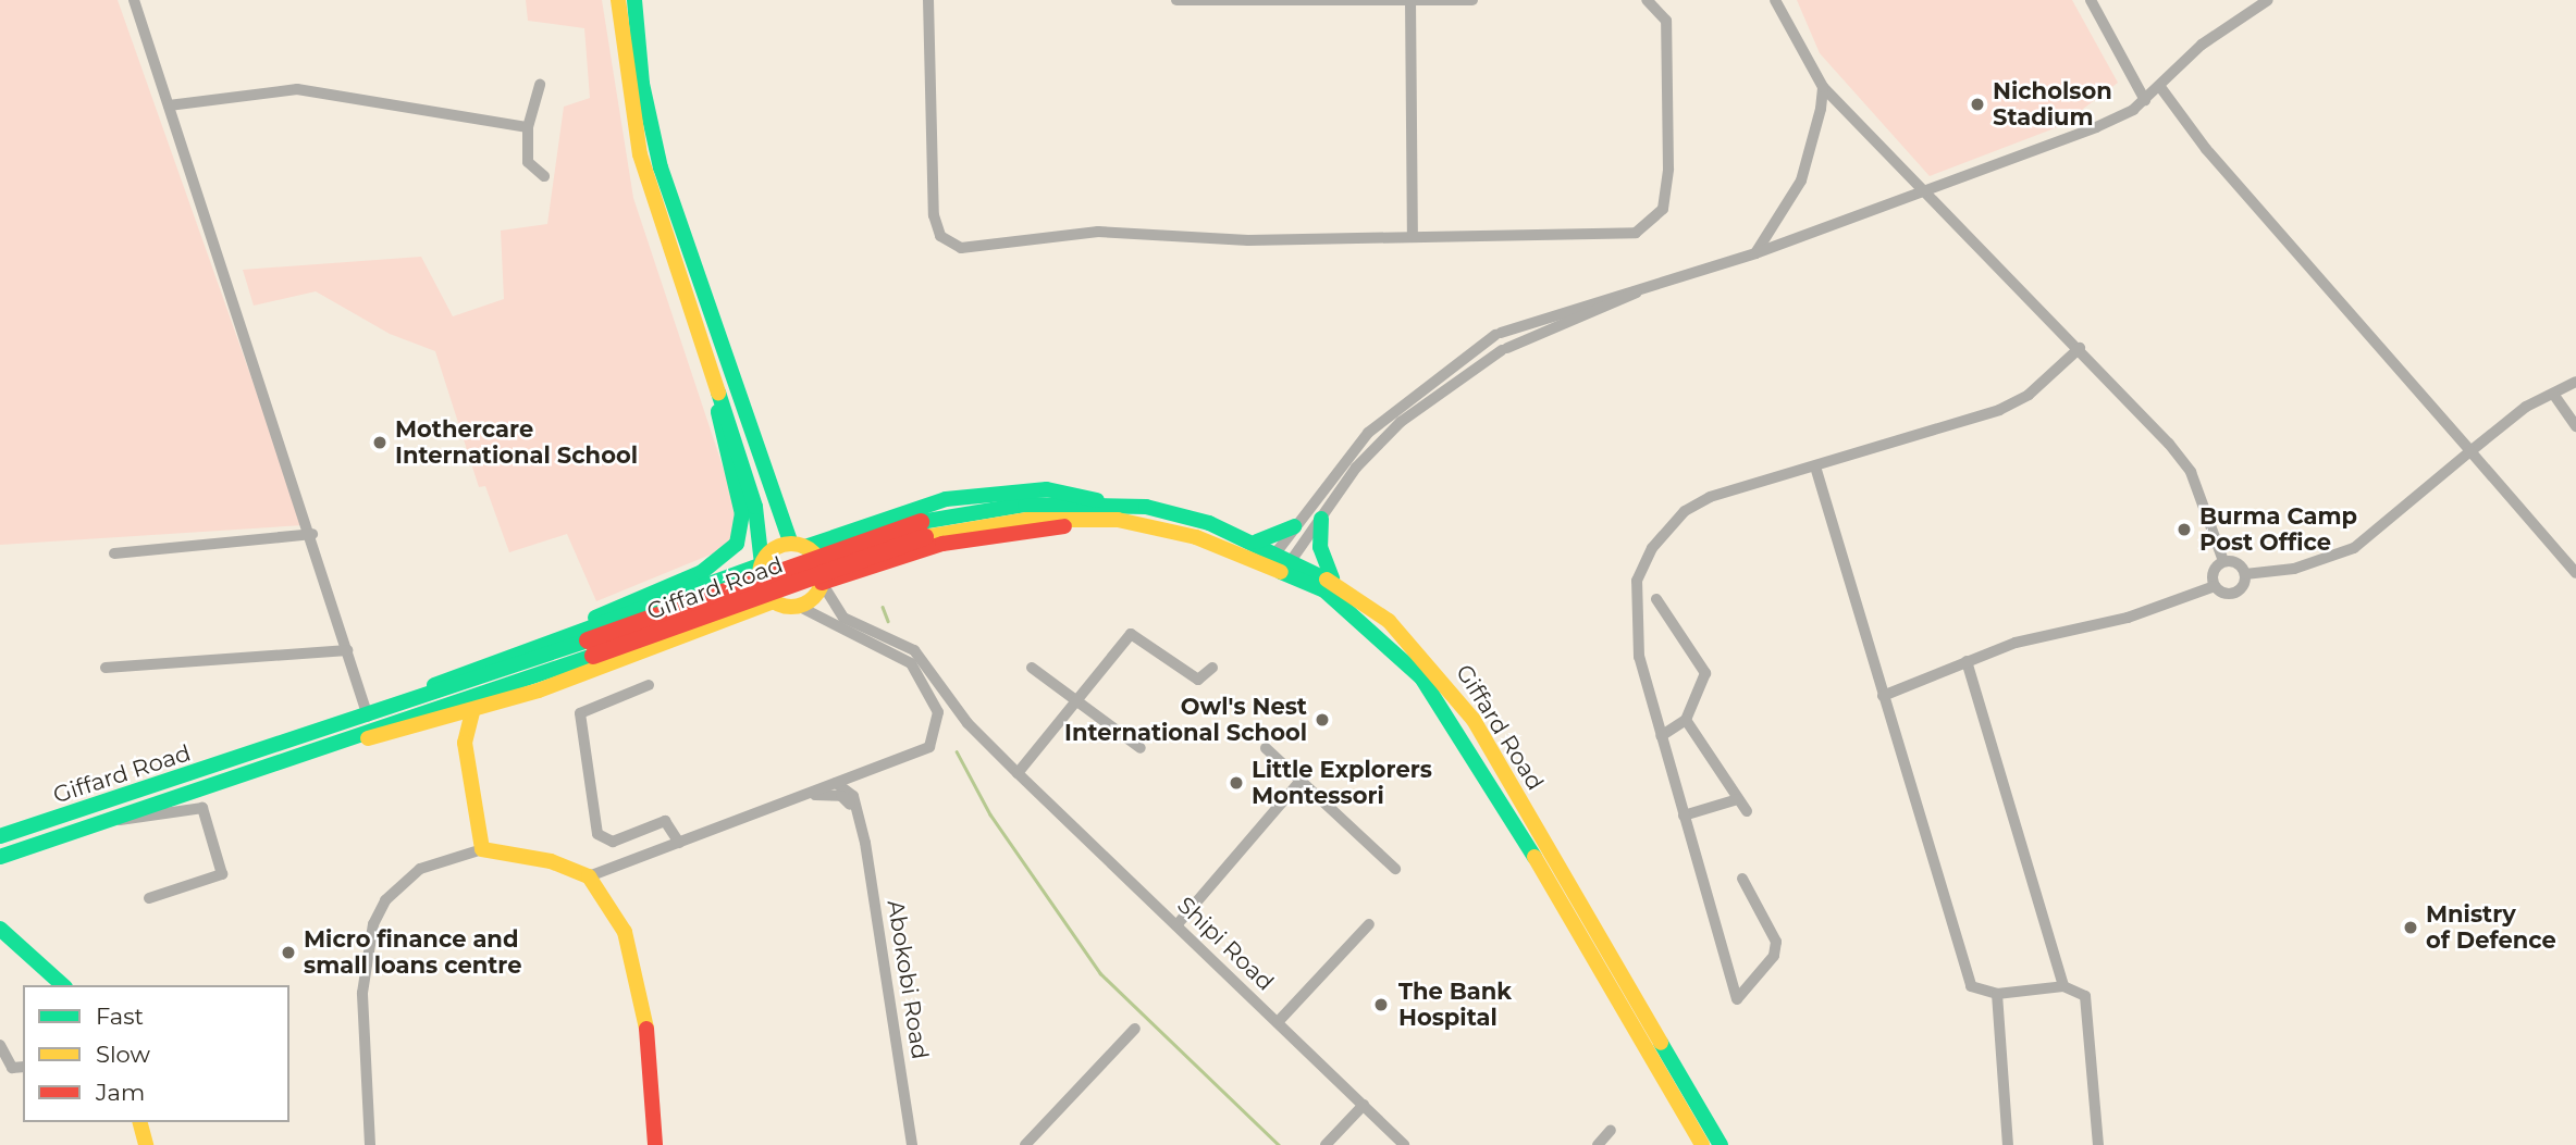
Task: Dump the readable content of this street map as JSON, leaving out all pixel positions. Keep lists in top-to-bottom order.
{
  "streets": {
    "main road": ["Giffard Road"],
    "street": ["Shipi Road", "Abokobi Road"]
  },
  "crossings": [
    ["Giffard Road", "Shipi Road"]
  ],
  "places": [
    "Nicholson Stadium",
    "Mothercare International School",
    "Burma Camp Post Office",
    "Owl's Nest International School",
    "Little Explorers Montessori",
    "Mnistry of Defence",
    "Micro finance and small loans centre",
    "The Bank Hospital"
  ],
  "legend": ["Fast", "Slow", "Jam"]
}
